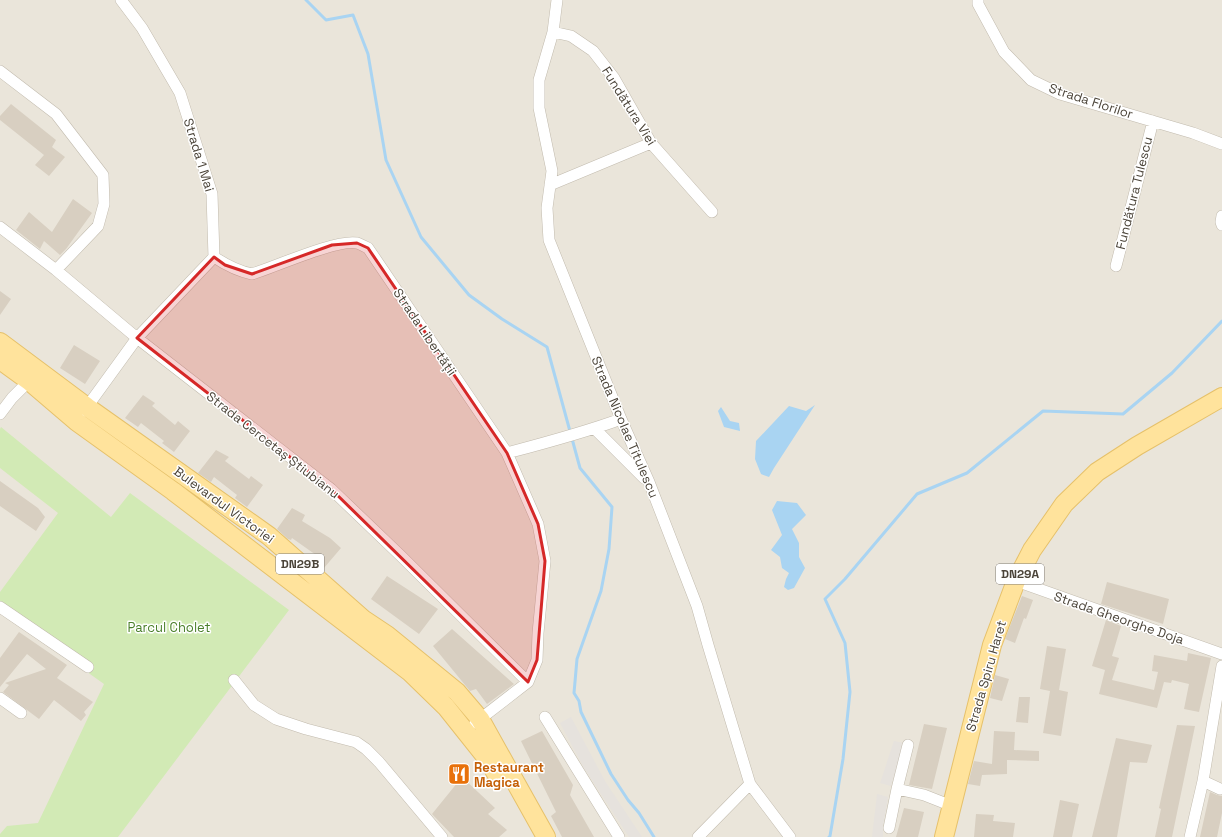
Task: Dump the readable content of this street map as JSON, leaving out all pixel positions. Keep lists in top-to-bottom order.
{
  "streets": {
    "main road": [
      "Bulevardul Victoriei",
      "DN29B",
      "DN29A",
      "Strada Spiru Haret"
    ],
    "street": [
      "Strada Florilor",
      "Fundătura Viei",
      "Strada 1 Mai",
      "Fundătura Tulescu",
      "Strada Libertății",
      "Strada Nicolae Titulescu",
      "Strada Cercetaș Știubianu",
      "Strada Gheorghe Doja"
    ]
  },
  "crossings": [
    ["Strada Florilor", "Fundătura Tulescu"],
    ["Fundătura Viei", "Strada Nicolae Titulescu"],
    ["Strada 1 Mai", "Strada Libertății"],
    ["Strada Libertății", "Strada Cercetaș Știubianu"],
    ["Strada Gheorghe Doja", "Strada Spiru Haret"]
  ],
  "parks": ["Parcul Cholet"],
  "places": {
    "restaurant": ["Restaurant Magica"]
  }
}
